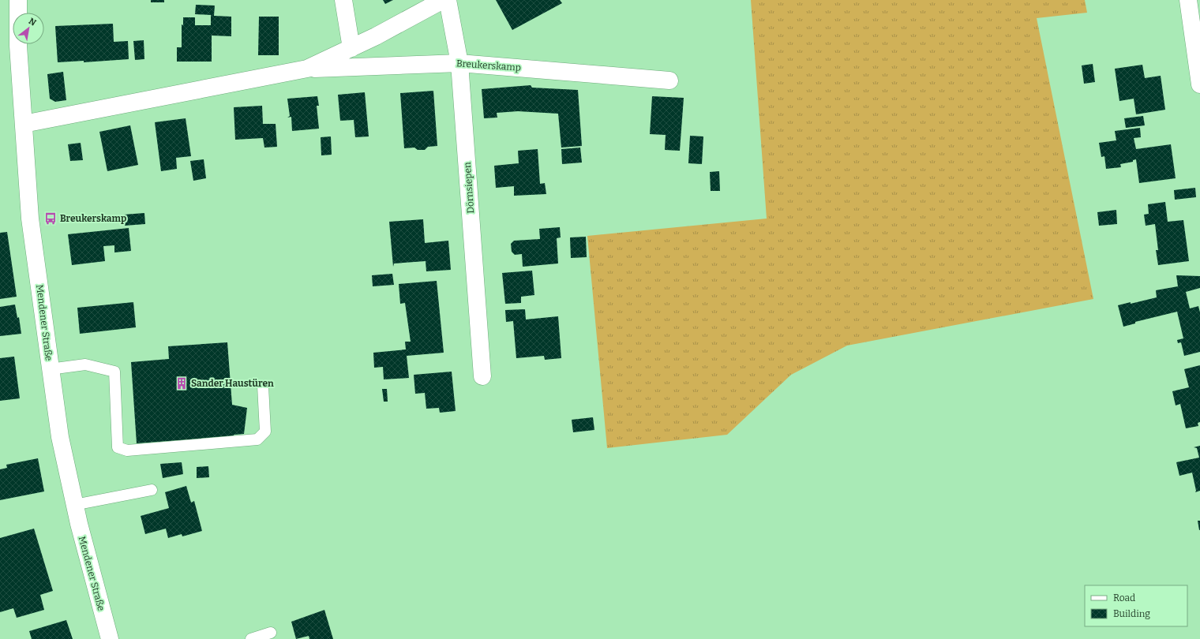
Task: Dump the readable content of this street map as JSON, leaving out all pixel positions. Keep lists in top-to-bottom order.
{
  "streets": {
    "street": ["Breukerskamp", "Dörnsiepen", "Mendener Straße"]
  },
  "crossings": [
    ["Breukerskamp", "Dörnsiepen"],
    ["Breukerskamp", "Mendener Straße"]
  ],
  "places": {
    "bus stop": ["Breukerskamp"],
    "building": ["Sander Haustüren"]
  },
  "legend": ["Road", "Building"],
  "north": "top right"
}
